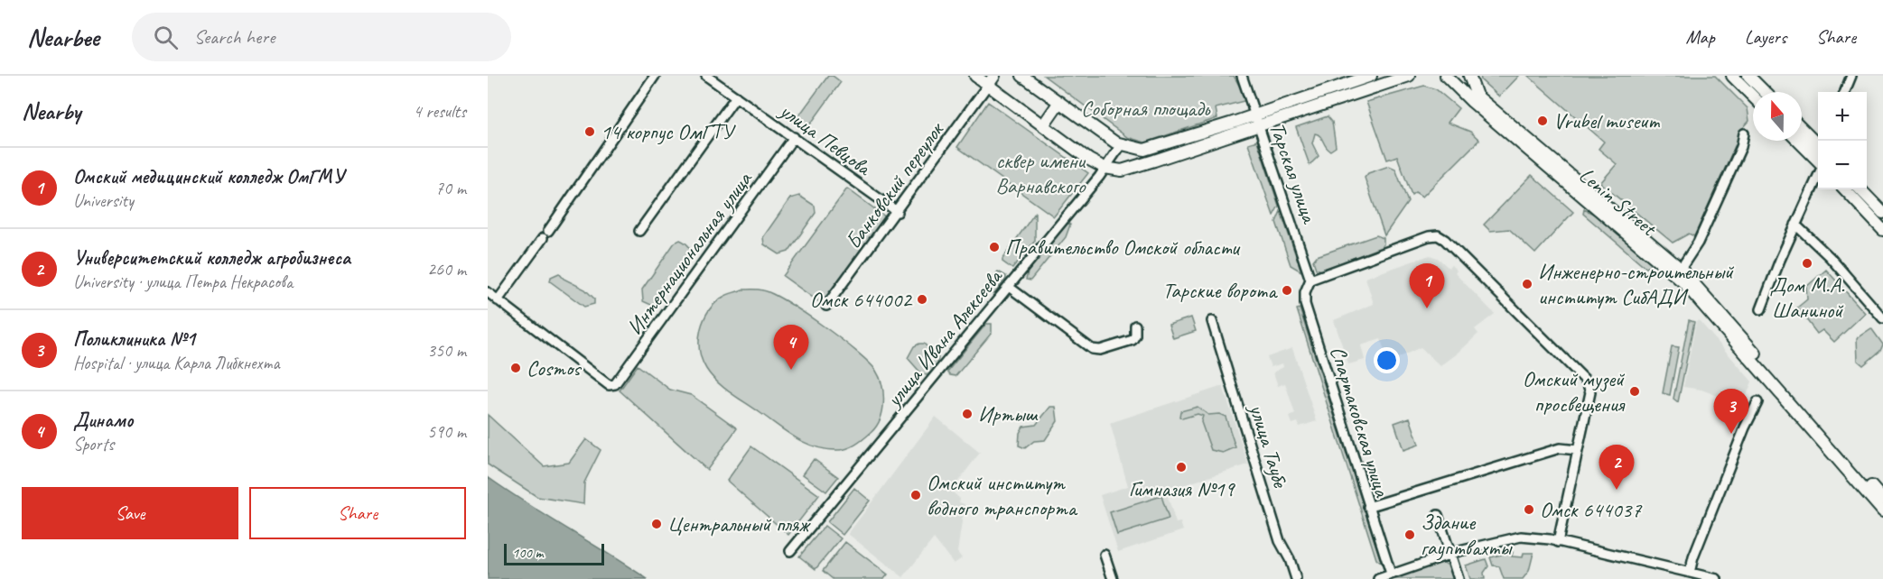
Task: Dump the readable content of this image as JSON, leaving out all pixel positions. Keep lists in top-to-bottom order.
{
  "streets": {
    "main road": ["Lenin Street"],
    "street": [
      "улица Певцова",
      "Тарская улица",
      "Банковский переулок",
      "Интернациональная улица",
      "улица Ивана Алексеева",
      "Спартаковская улица",
      "улица Таубе"
    ]
  },
  "crossings": [
    ["улица Певцова", "Банковский переулок"],
    ["улица Певцова", "Интернациональная улица"],
    ["Тарская улица", "Спартаковская улица"]
  ],
  "parks": ["Соборная площадь", "сквер имени Варнавского"],
  "places": [
    "Vrubel museum",
    "14 корпус ОмГТУ",
    "Правительство Омской области",
    "Дом М.А. Шаниной",
    "Инженерно-строительный институт СибАДИ",
    "Тарские ворота",
    "Омск 644002",
    "Cosmos",
    "Омский музей просвещения",
    "Иртыш",
    "Гимназия №19",
    "Омский институт водного транспорта",
    "Омск 644037",
    "Центральный пляж",
    "Здание гауптвахты"
  ],
  "scale_bar": "100 m",
  "north": "top",
  "page": {
    "header": "Nearbee",
    "search": "Search here",
    "nav": ["Map", "Layers", "Share"],
    "heading": ["Nearby", "4 results"],
    "map_buttons": ["+", "−"],
    "list": [
      {
        "mark": "1",
        "name": "Омский медицинский колледж ОмГМУ",
        "note": "University",
        "value": "70 m"
      },
      {
        "mark": "2",
        "name": "Университетский колледж агробизнеса",
        "note": "University · улица Петра Некрасова",
        "value": "260 m"
      },
      {
        "mark": "3",
        "name": "Поликлиника №1",
        "note": "Hospital · улица Карла Либкнехта",
        "value": "350 m"
      },
      {
        "mark": "4",
        "name": "Динамо",
        "note": "Sports",
        "value": "590 m"
      }
    ],
    "pins": [
      "1",
      "4",
      "3",
      "2"
    ],
    "buttons": ["Save", "Share"],
    "scale": "100 m"
  }
}
